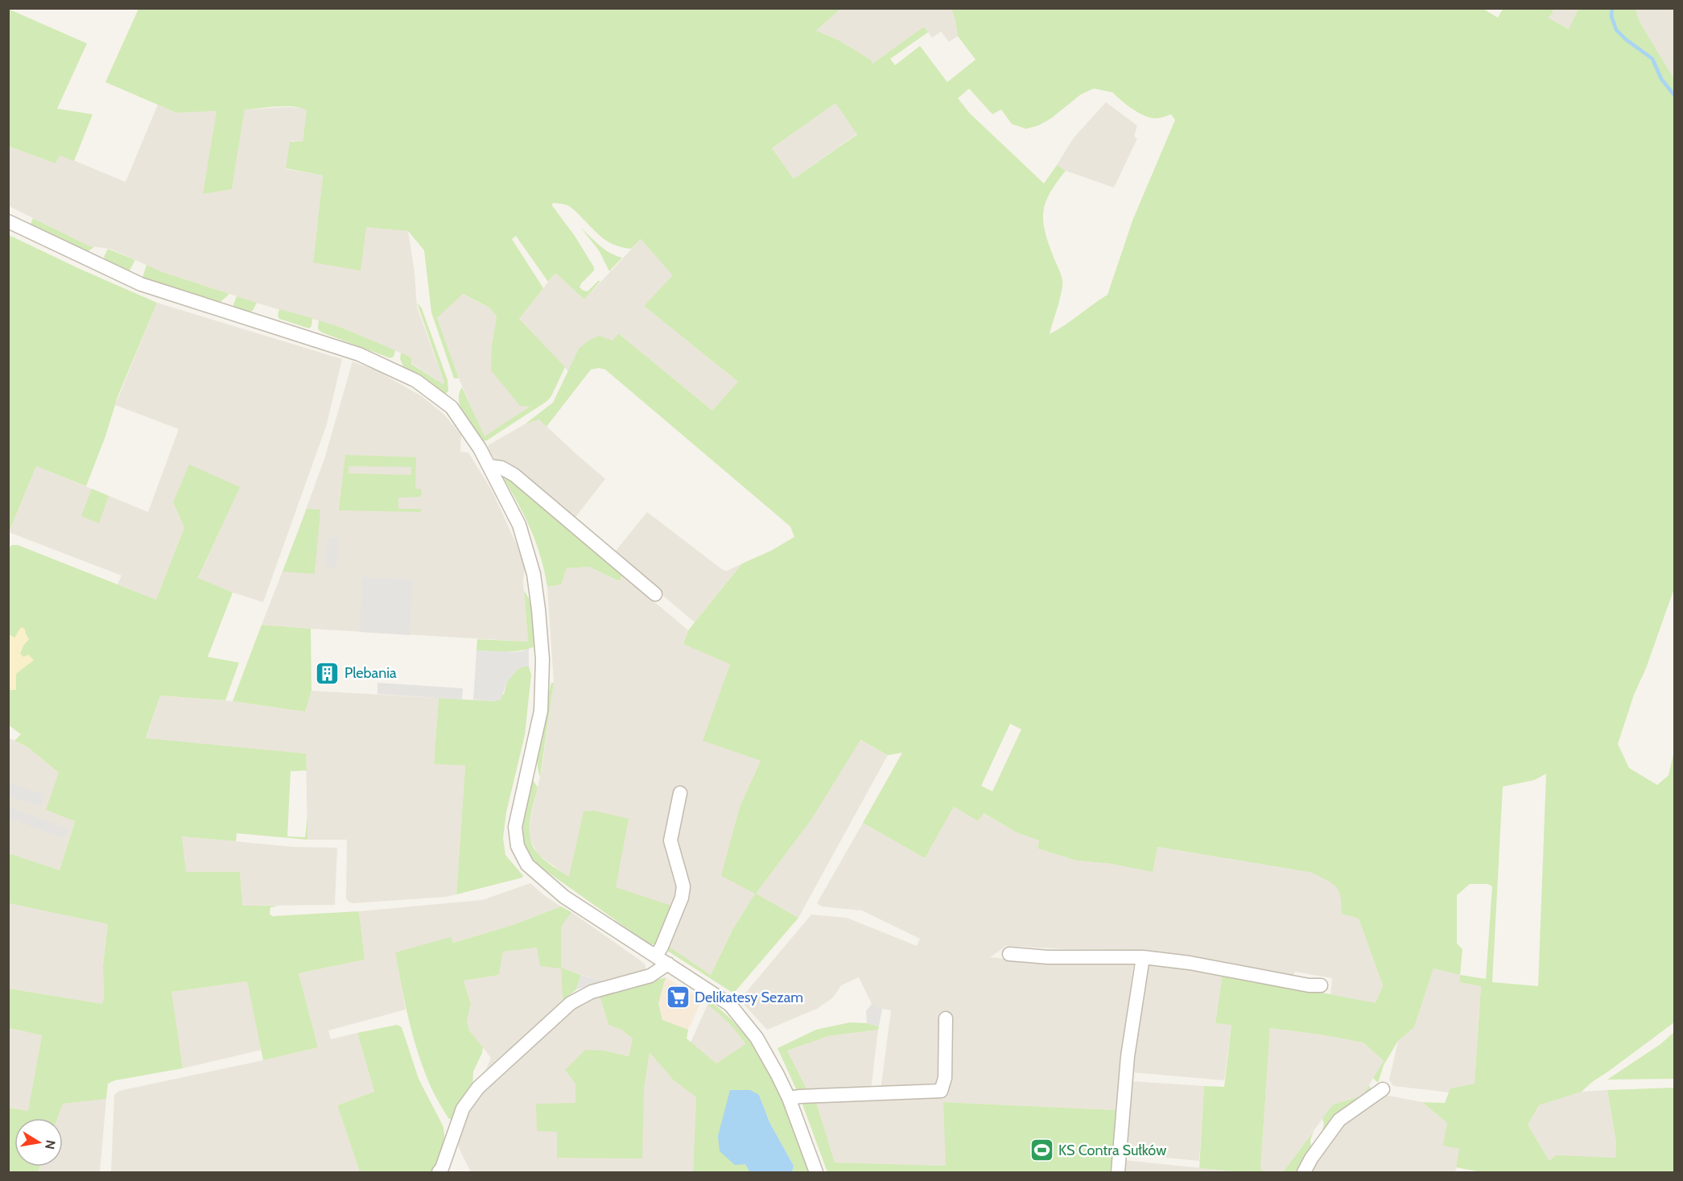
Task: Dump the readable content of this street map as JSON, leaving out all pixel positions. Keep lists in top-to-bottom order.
{
  "places": {
    "building": ["Plebania"],
    "supermarket": ["Delikatesy Sezam"],
    "sports": ["KS Contra Sułków"]
  },
  "north": "right"
}
